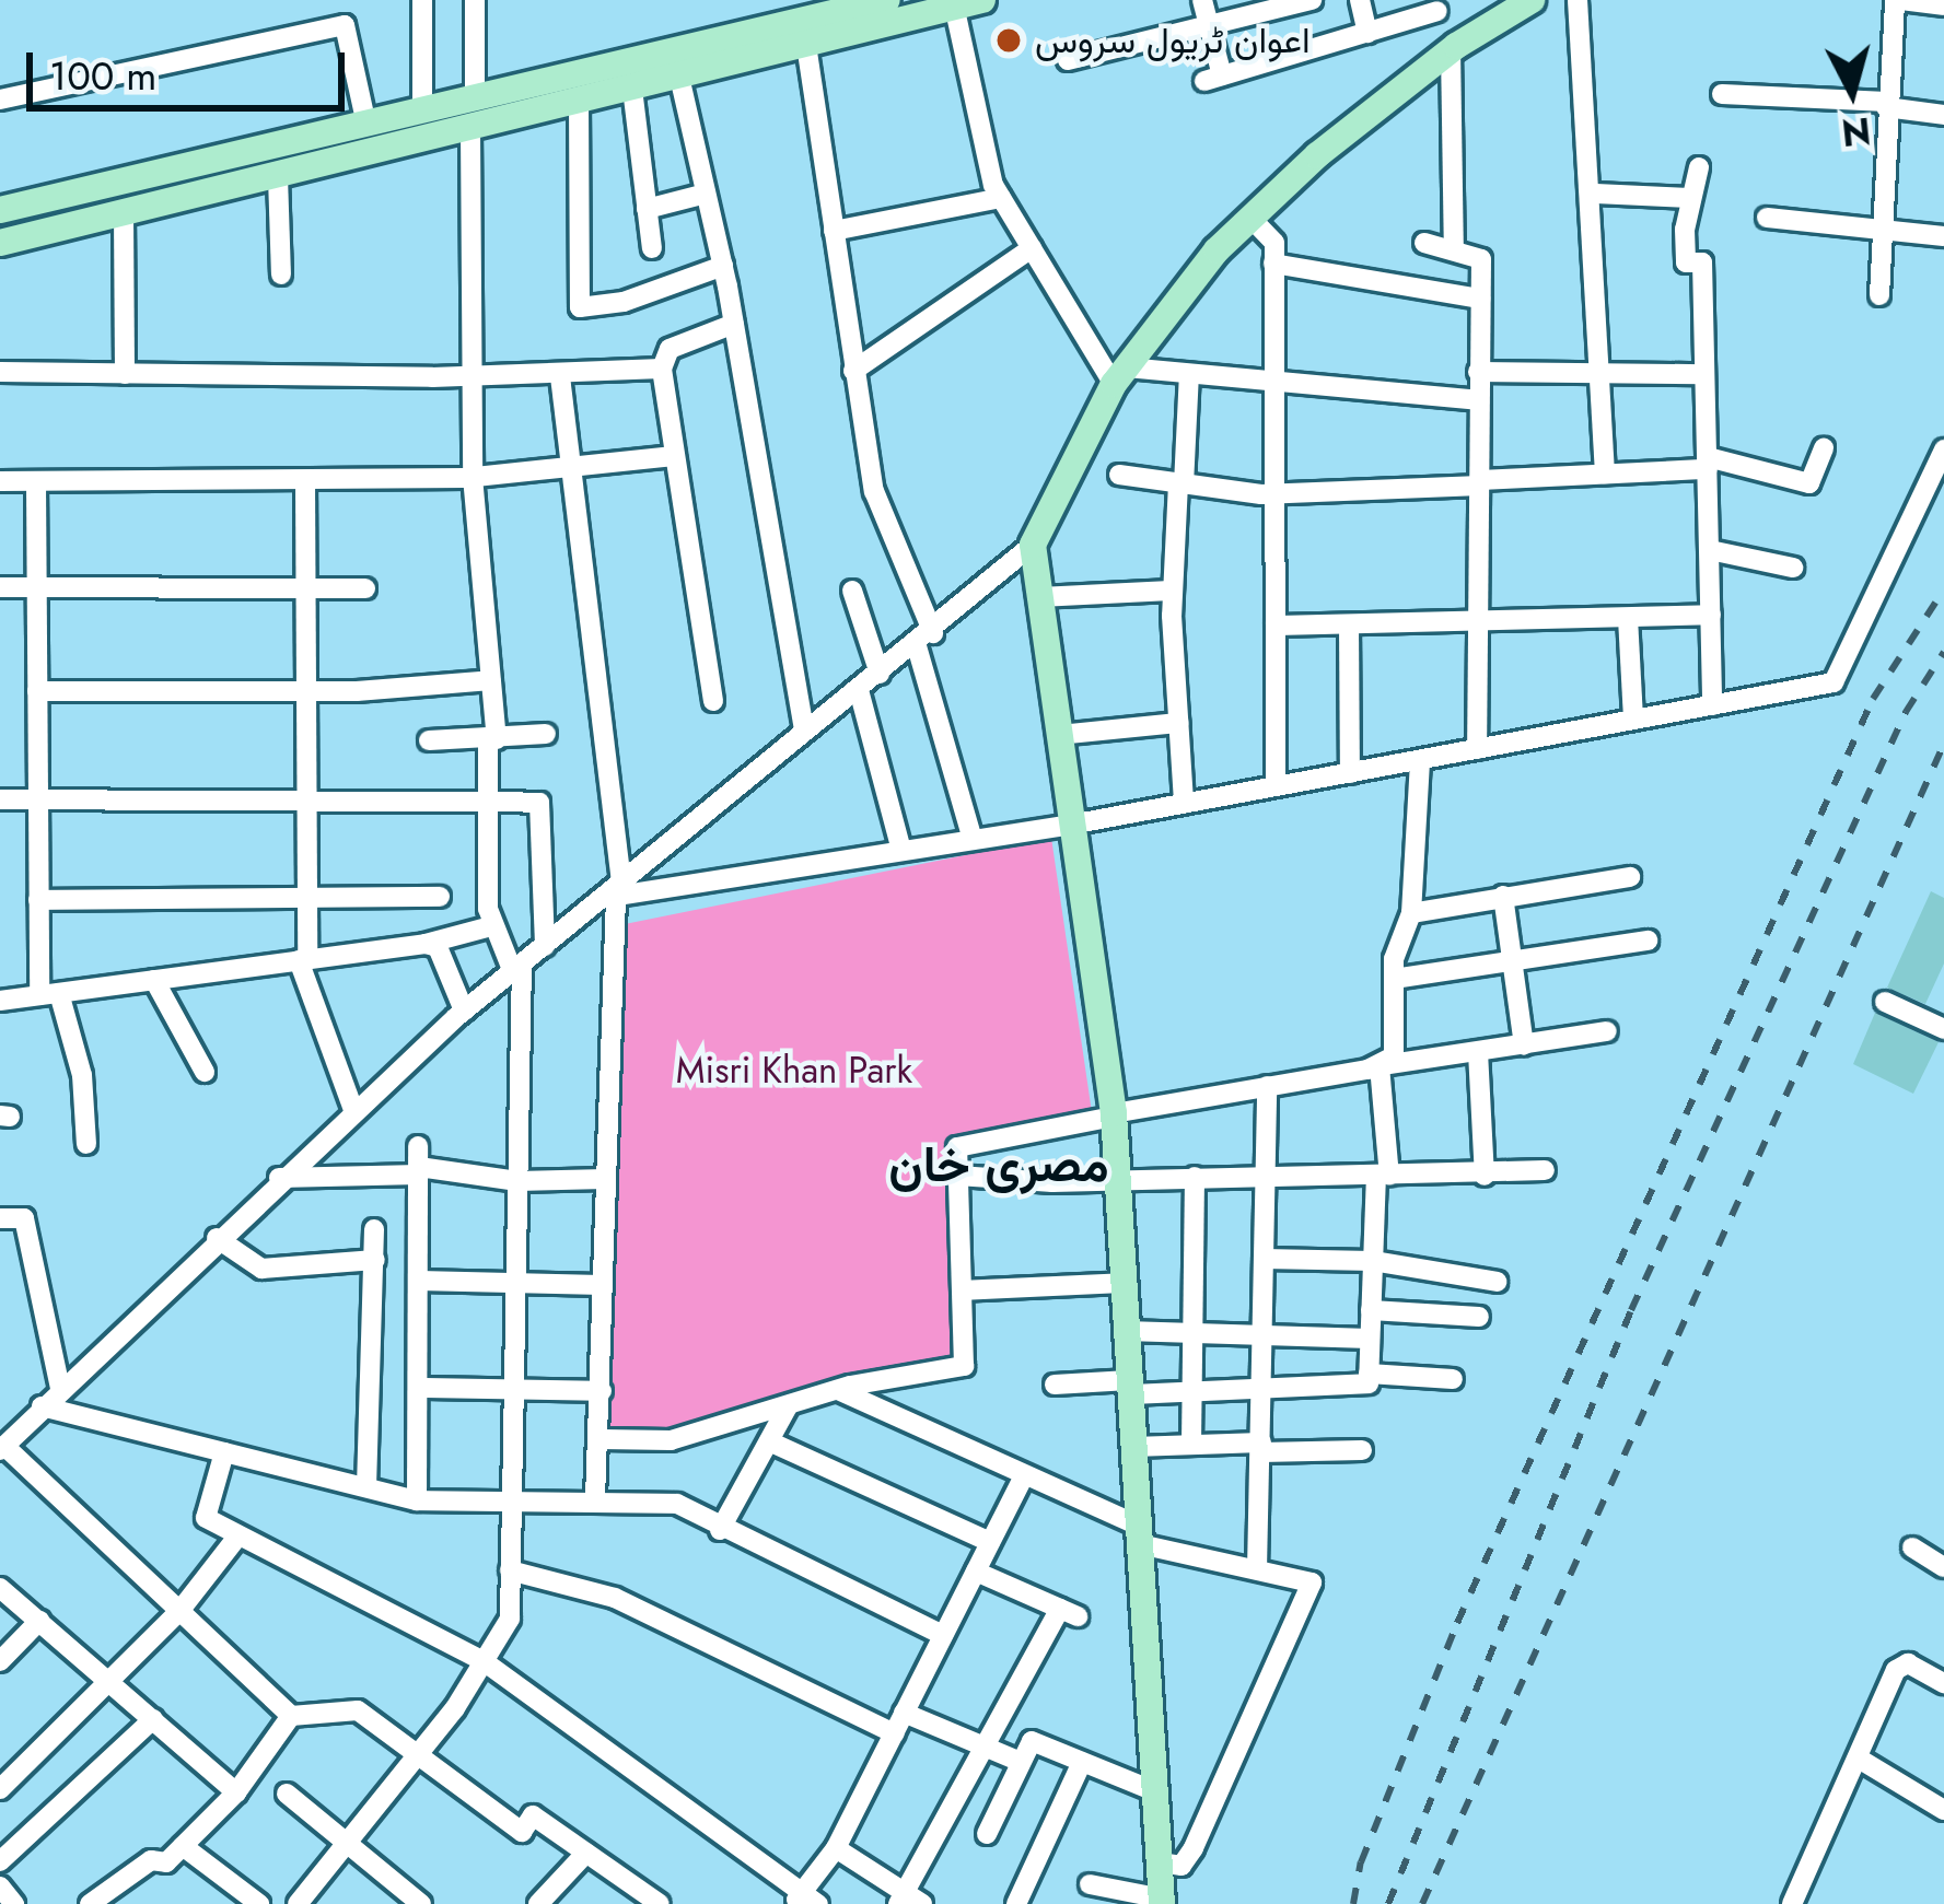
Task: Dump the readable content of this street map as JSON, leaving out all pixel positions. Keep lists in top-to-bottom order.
{
  "districts": ["مصری خان"],
  "parks": ["Misri Khan Park"],
  "places": ["اعوان ٹریول سروس"],
  "scale_bar": "100 m",
  "north": "bottom"
}
